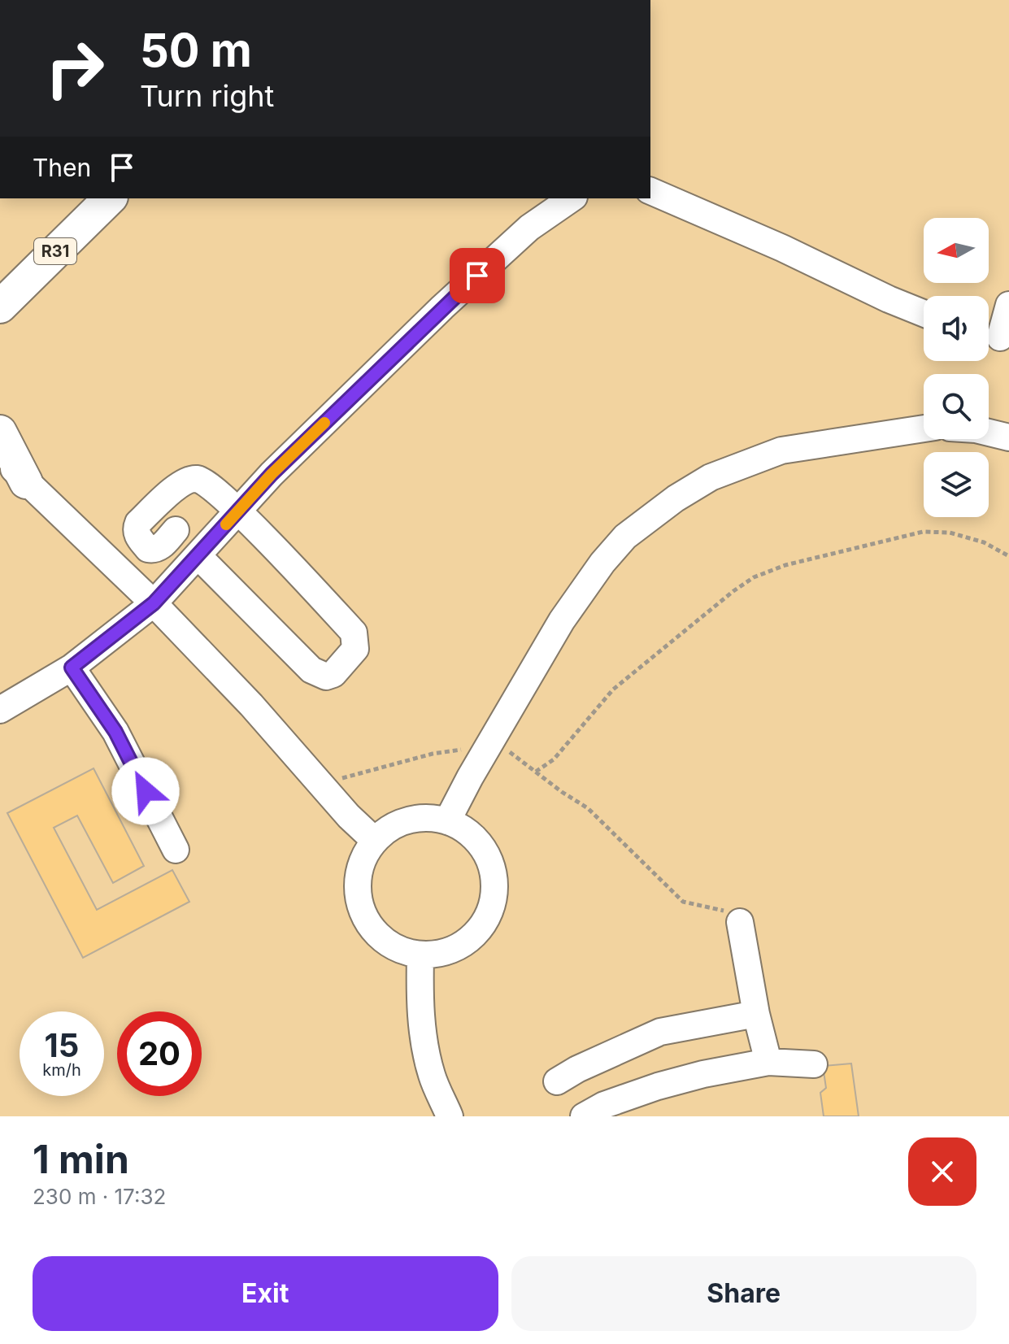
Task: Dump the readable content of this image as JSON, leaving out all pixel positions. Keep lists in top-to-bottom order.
{
  "streets": {
    "main road": ["R31"]
  },
  "north": "left",
  "page": {
    "turn": ["50 m", "Turn right"],
    "then": "Then",
    "speed": "15 km/h",
    "limit": "20",
    "heading": ["1 min", "230 m · 17:32"],
    "buttons": ["Exit", "Share"]
  }
}
